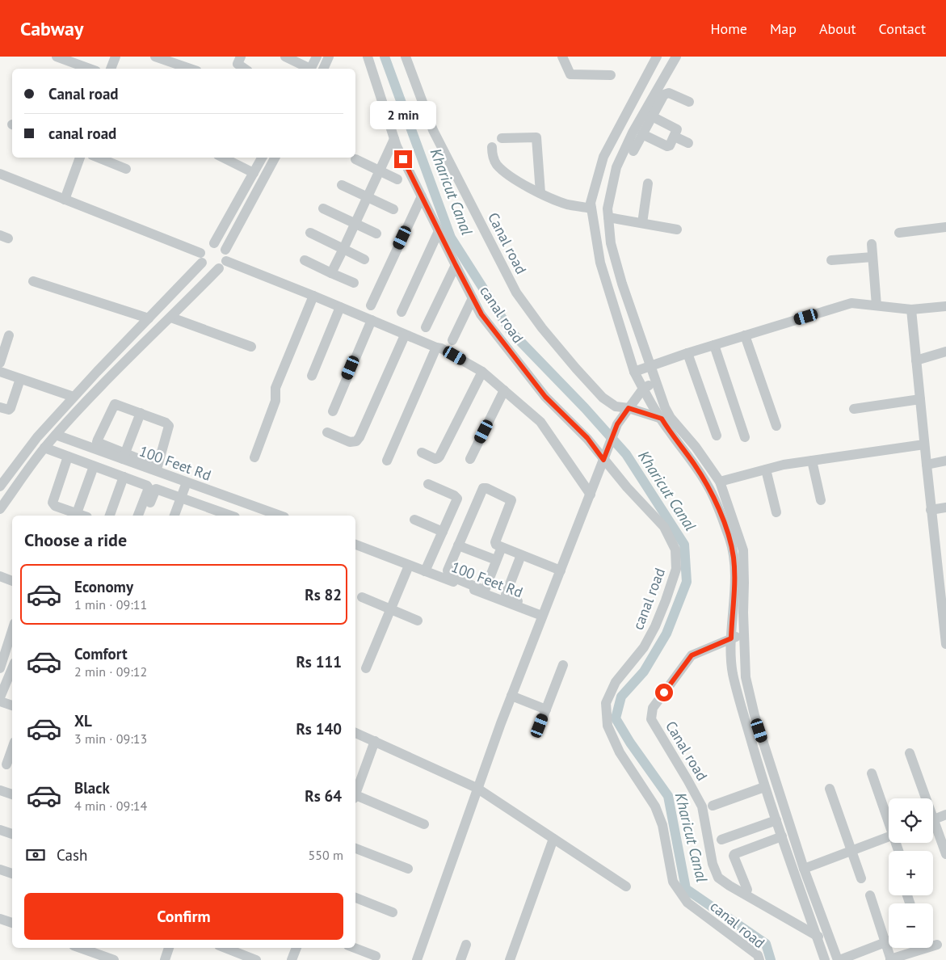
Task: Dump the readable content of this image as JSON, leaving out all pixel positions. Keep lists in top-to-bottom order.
{
  "streets": {
    "street": ["Canal road", "canal road", "100 Feet Rd"]
  },
  "water": ["Kharicut Canal"],
  "page": {
    "header": "Cabway",
    "nav": [
      "Home",
      "Map",
      "About",
      "Contact"
    ],
    "banner": ["Canal road", "canal road"],
    "bubble": "2 min",
    "heading": "Choose a ride",
    "list": [
      {
        "name": "Economy",
        "note": "1 min · 09:11",
        "value": "Rs 82"
      },
      {
        "name": "Comfort",
        "note": "2 min · 09:12",
        "value": "Rs 111"
      },
      {
        "name": "XL",
        "note": "3 min · 09:13",
        "value": "Rs 140"
      },
      {
        "name": "Black",
        "note": "4 min · 09:14",
        "value": "Rs 64"
      }
    ],
    "map_buttons": ["+", "−"],
    "pay": ["Cash", "550 m"],
    "buttons": "Confirm"
  }
}
